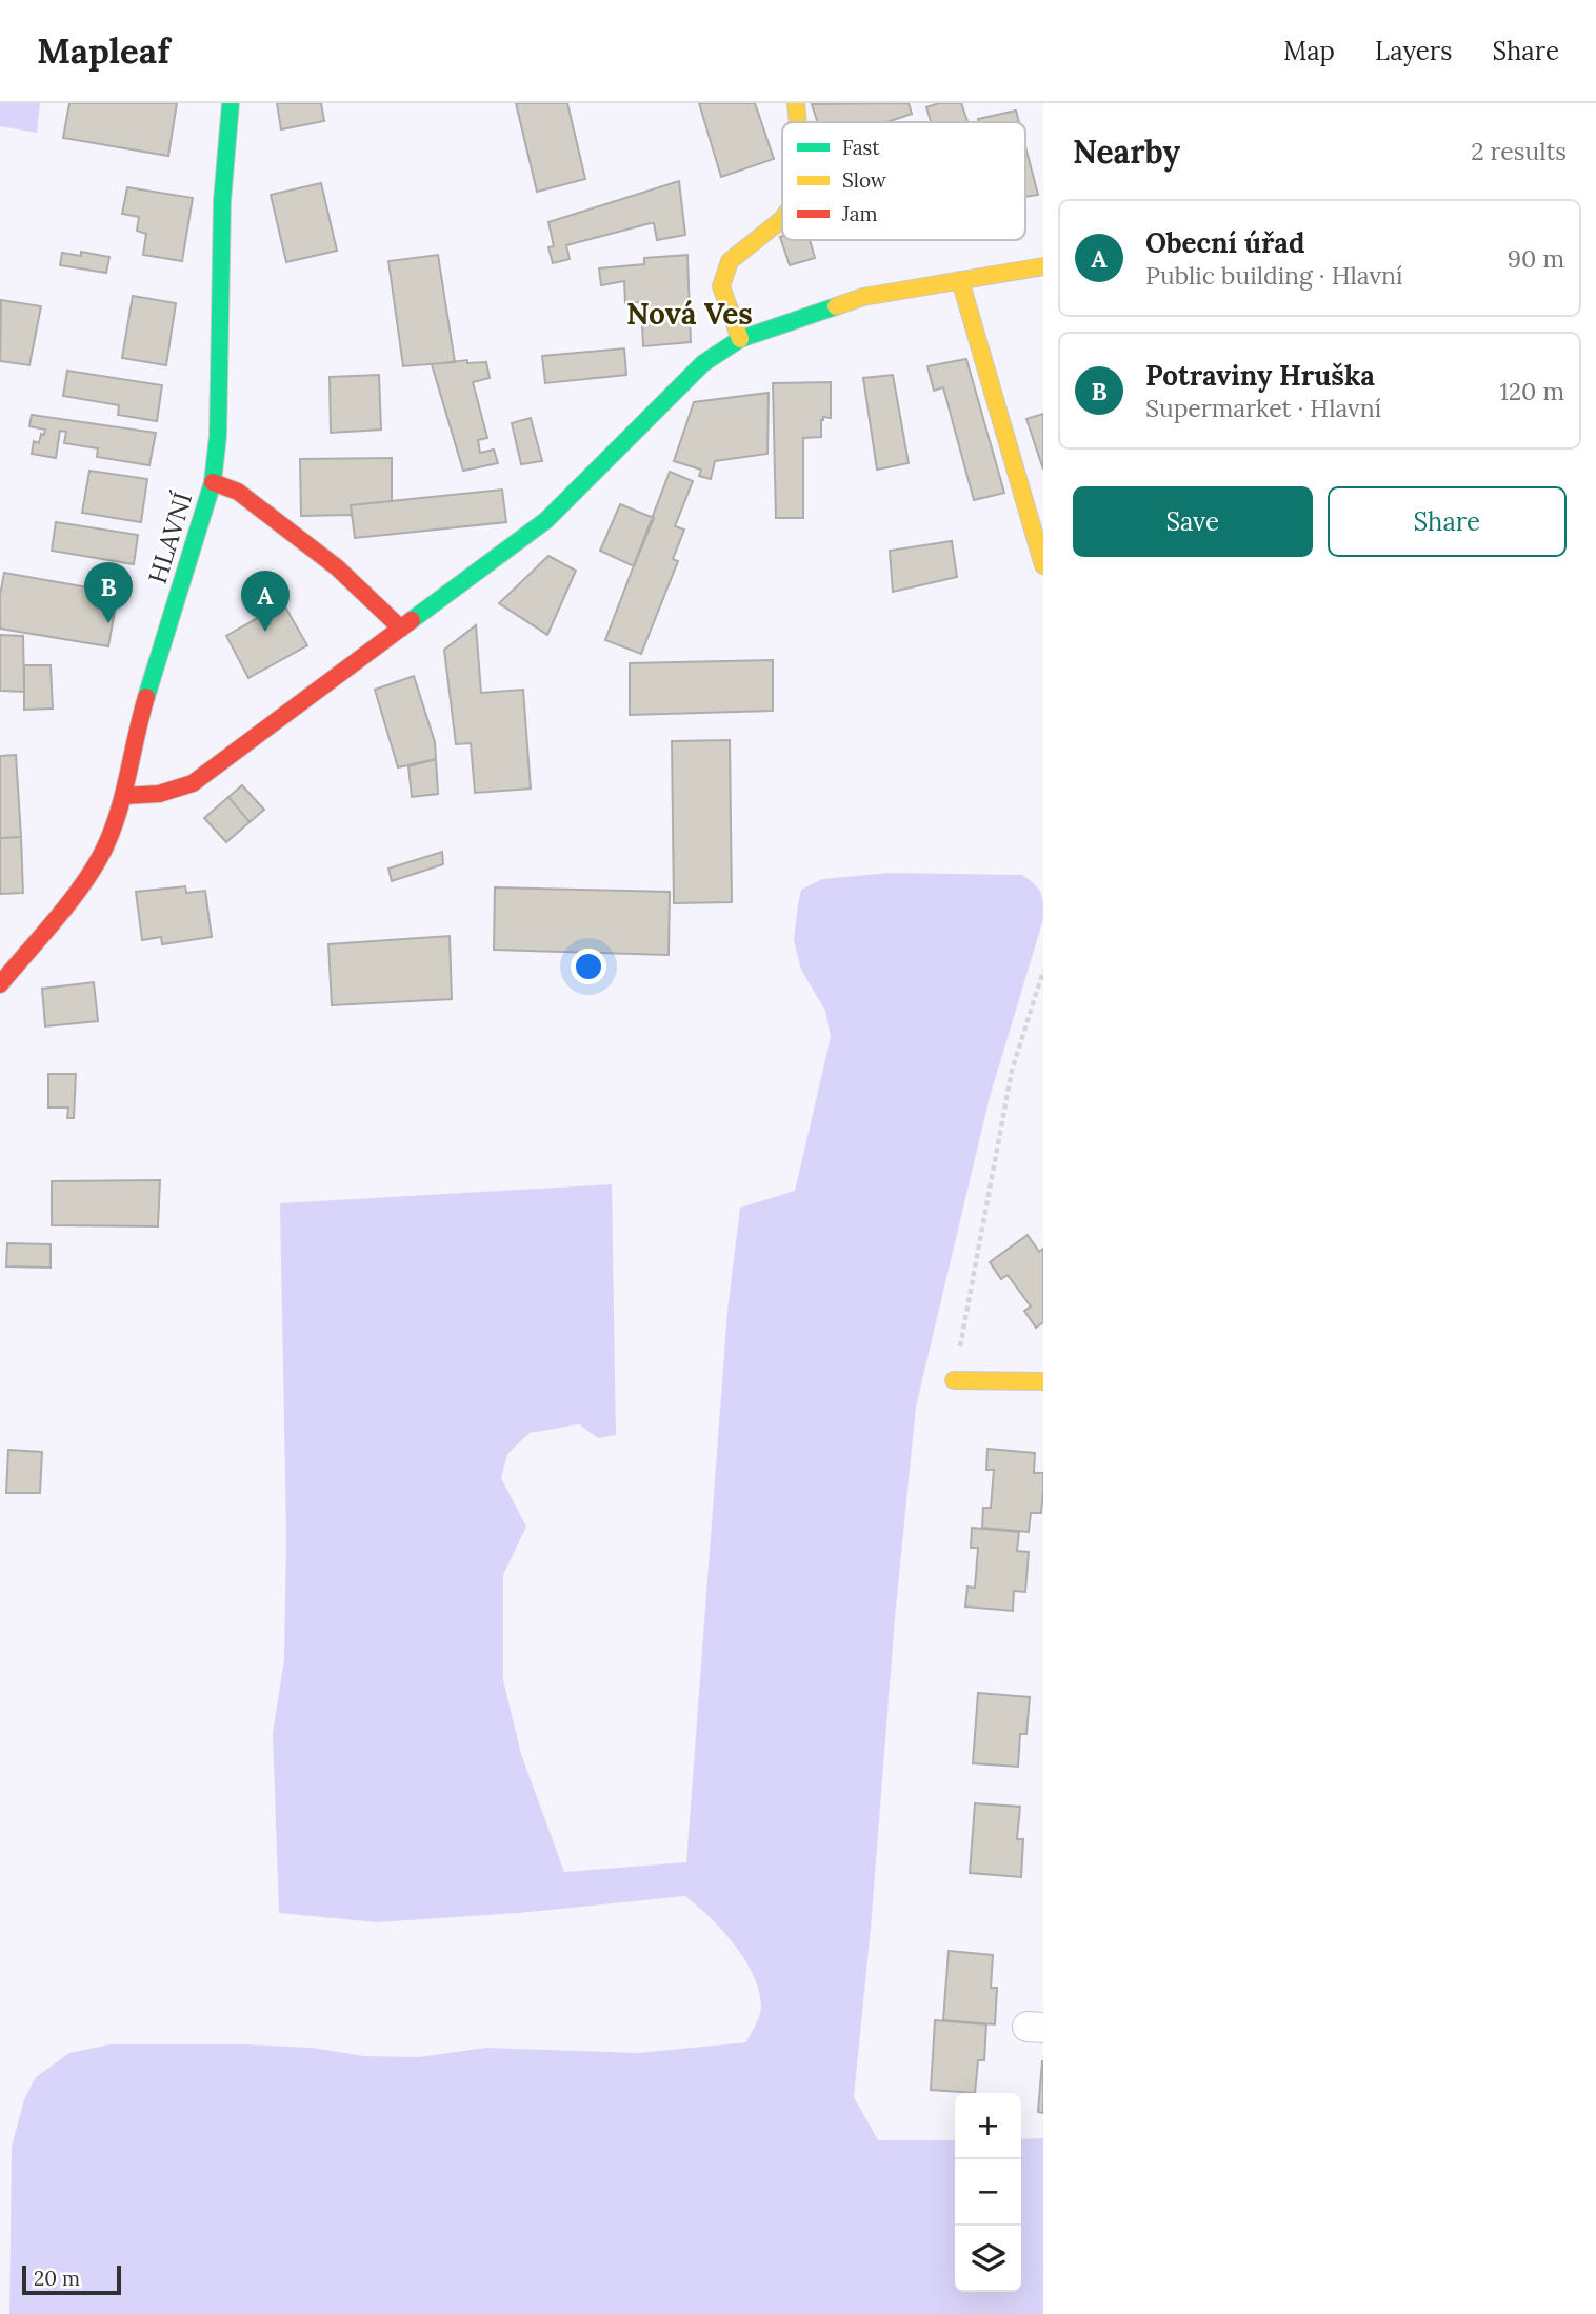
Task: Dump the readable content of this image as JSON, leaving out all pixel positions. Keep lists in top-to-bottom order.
{
  "streets": {
    "street": ["HLAVNÍ"]
  },
  "districts": ["Nová Ves"],
  "legend": ["Fast", "Slow", "Jam"],
  "scale_bar": "20 m",
  "page": {
    "header": "Mapleaf",
    "nav": ["Map", "Layers", "Share"],
    "heading": ["Nearby", "2 results"],
    "list": [
      {
        "mark": "A",
        "name": "Obecní úřad",
        "note": "Public building · Hlavní",
        "value": "90 m"
      },
      {
        "mark": "B",
        "name": "Potraviny Hruška",
        "note": "Supermarket · Hlavní",
        "value": "120 m"
      }
    ],
    "buttons": ["Save", "Share"],
    "pins": ["B", "A"],
    "map_buttons": ["+", "−"],
    "scale": "20 m"
  }
}
